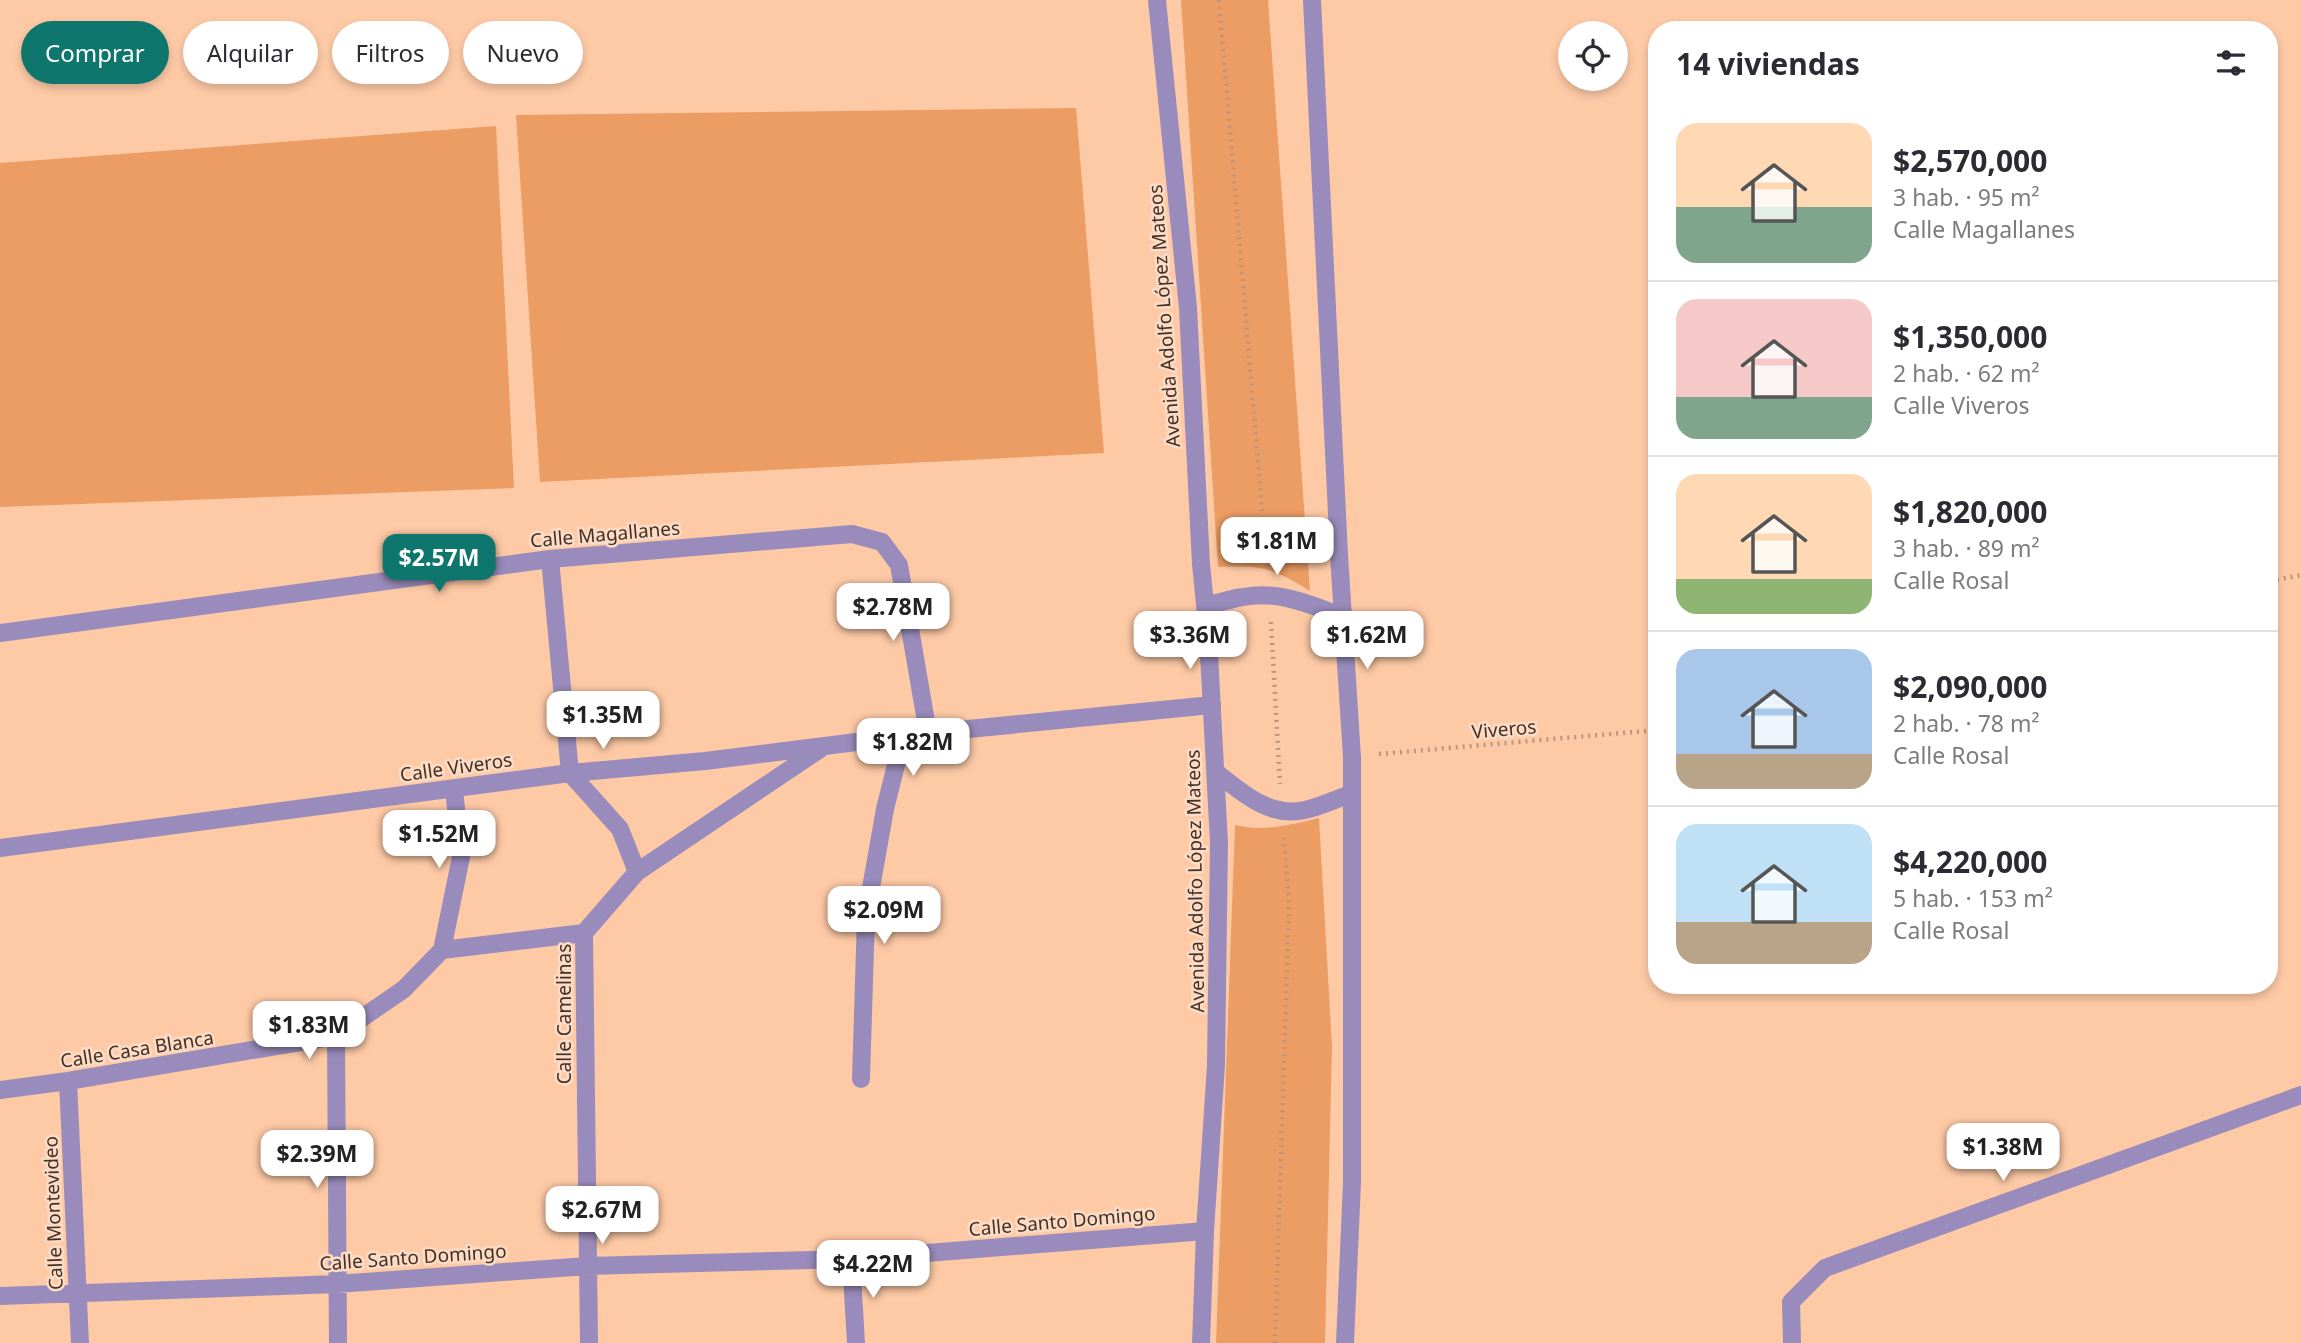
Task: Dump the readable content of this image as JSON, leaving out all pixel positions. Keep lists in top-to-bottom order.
{
  "streets": {
    "street": [
      "Avenida Adolfo López Mateos",
      "Calle Magallanes",
      "Calle Viveros",
      "Calle Camelinas",
      "Calle Casa Blanca",
      "Calle Montevideo",
      "Calle Santo Domingo"
    ],
    "path": ["Viveros"]
  },
  "crossings": [
    ["Avenida Adolfo López Mateos", "Calle Viveros"],
    ["Avenida Adolfo López Mateos", "Calle Santo Domingo"],
    ["Calle Magallanes", "Calle Viveros"],
    ["Calle Viveros", "Calle Camelinas"],
    ["Calle Camelinas", "Calle Santo Domingo"],
    ["Calle Casa Blanca", "Calle Montevideo"],
    ["Calle Montevideo", "Calle Santo Domingo"]
  ],
  "page": {
    "chip": [
      "Comprar",
      "Alquilar",
      "Filtros",
      "Nuevo"
    ],
    "heading": "14 viviendas",
    "list": [
      {
        "name": "$2,570,000",
        "note": "3 hab. · 95 m² · Calle Magallanes"
      },
      {
        "name": "$1,350,000",
        "note": "2 hab. · 62 m² · Calle Viveros"
      },
      {
        "name": "$1,820,000",
        "note": "3 hab. · 89 m² · Calle Rosal"
      },
      {
        "name": "$2,090,000",
        "note": "2 hab. · 78 m² · Calle Rosal"
      },
      {
        "name": "$4,220,000",
        "note": "5 hab. · 153 m² · Calle Rosal"
      }
    ],
    "price": [
      "$1.81M",
      "$2.57M",
      "$2.78M",
      "$3.36M",
      "$1.62M",
      "$1.35M",
      "$1.82M",
      "$1.52M",
      "$2.09M",
      "$1.83M",
      "$1.38M",
      "$2.39M",
      "$2.67M",
      "$4.22M"
    ]
  }
}
